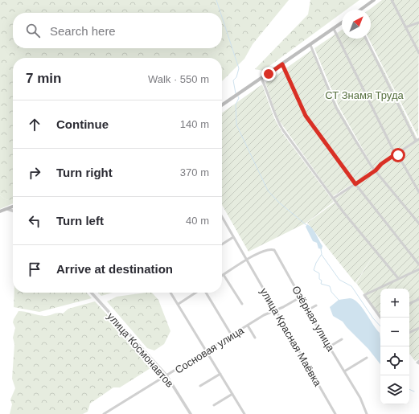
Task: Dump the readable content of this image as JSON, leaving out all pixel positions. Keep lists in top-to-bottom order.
{
  "streets": {
    "street": [
      "Озёрная улица",
      "улица Красная Маёвка",
      "улица Космонавтов",
      "Сосновая улица"
    ]
  },
  "crossings": [
    ["Озёрная улица", "улица Красная Маёвка"],
    ["Озёрная улица", "Сосновая улица"],
    ["улица Красная Маёвка", "Сосновая улица"],
    ["улица Космонавтов", "Сосновая улица"]
  ],
  "parks": ["СТ Знамя Труда"],
  "north": "top right",
  "page": {
    "search": "Search here",
    "heading": ["7 min", "Walk · 550 m"],
    "list": [
      ["Continue", "140 m"],
      ["Turn right", "370 m"],
      ["Turn left", "40 m"],
      "Arrive at destination"
    ],
    "map_buttons": ["+", "−"]
  }
}
